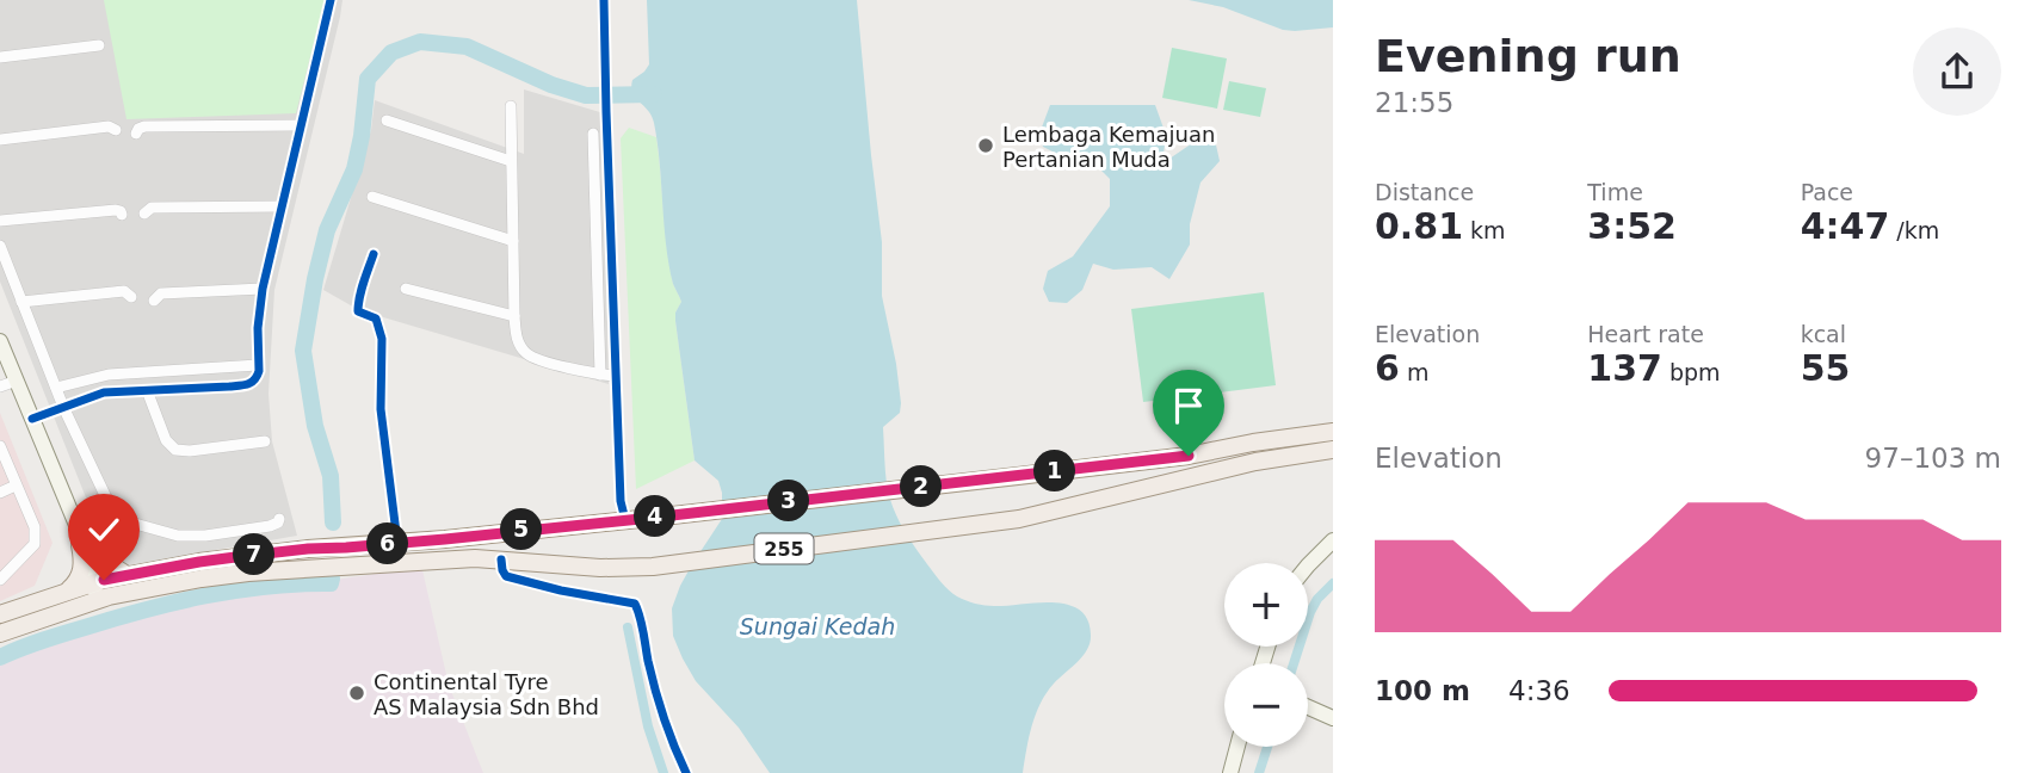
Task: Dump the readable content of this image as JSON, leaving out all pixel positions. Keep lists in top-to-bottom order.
{
  "streets": {
    "main road": ["255"]
  },
  "water": ["Sungai Kedah"],
  "places": ["Lembaga Kemajuan Pertanian Muda", "Continental Tyre AS Malaysia Sdn Bhd"],
  "page": {
    "heading": ["Evening run", "21:55"],
    "stats": [
      ["Distance", "0.81 km"],
      ["Time", "3:52"],
      ["Pace", "4:47 /km"],
      ["Elevation", "6 m"],
      ["Heart rate", "137 bpm"],
      ["kcal", "55"]
    ],
    "chart": ["Elevation", "97–103 m"],
    "pins": [
      "1",
      "2",
      "3",
      "4",
      "5",
      "6",
      "7"
    ],
    "map_buttons": ["+", "−"],
    "list": [
      {
        "name": "100 m",
        "note": "4:36"
      }
    ]
  }
}
